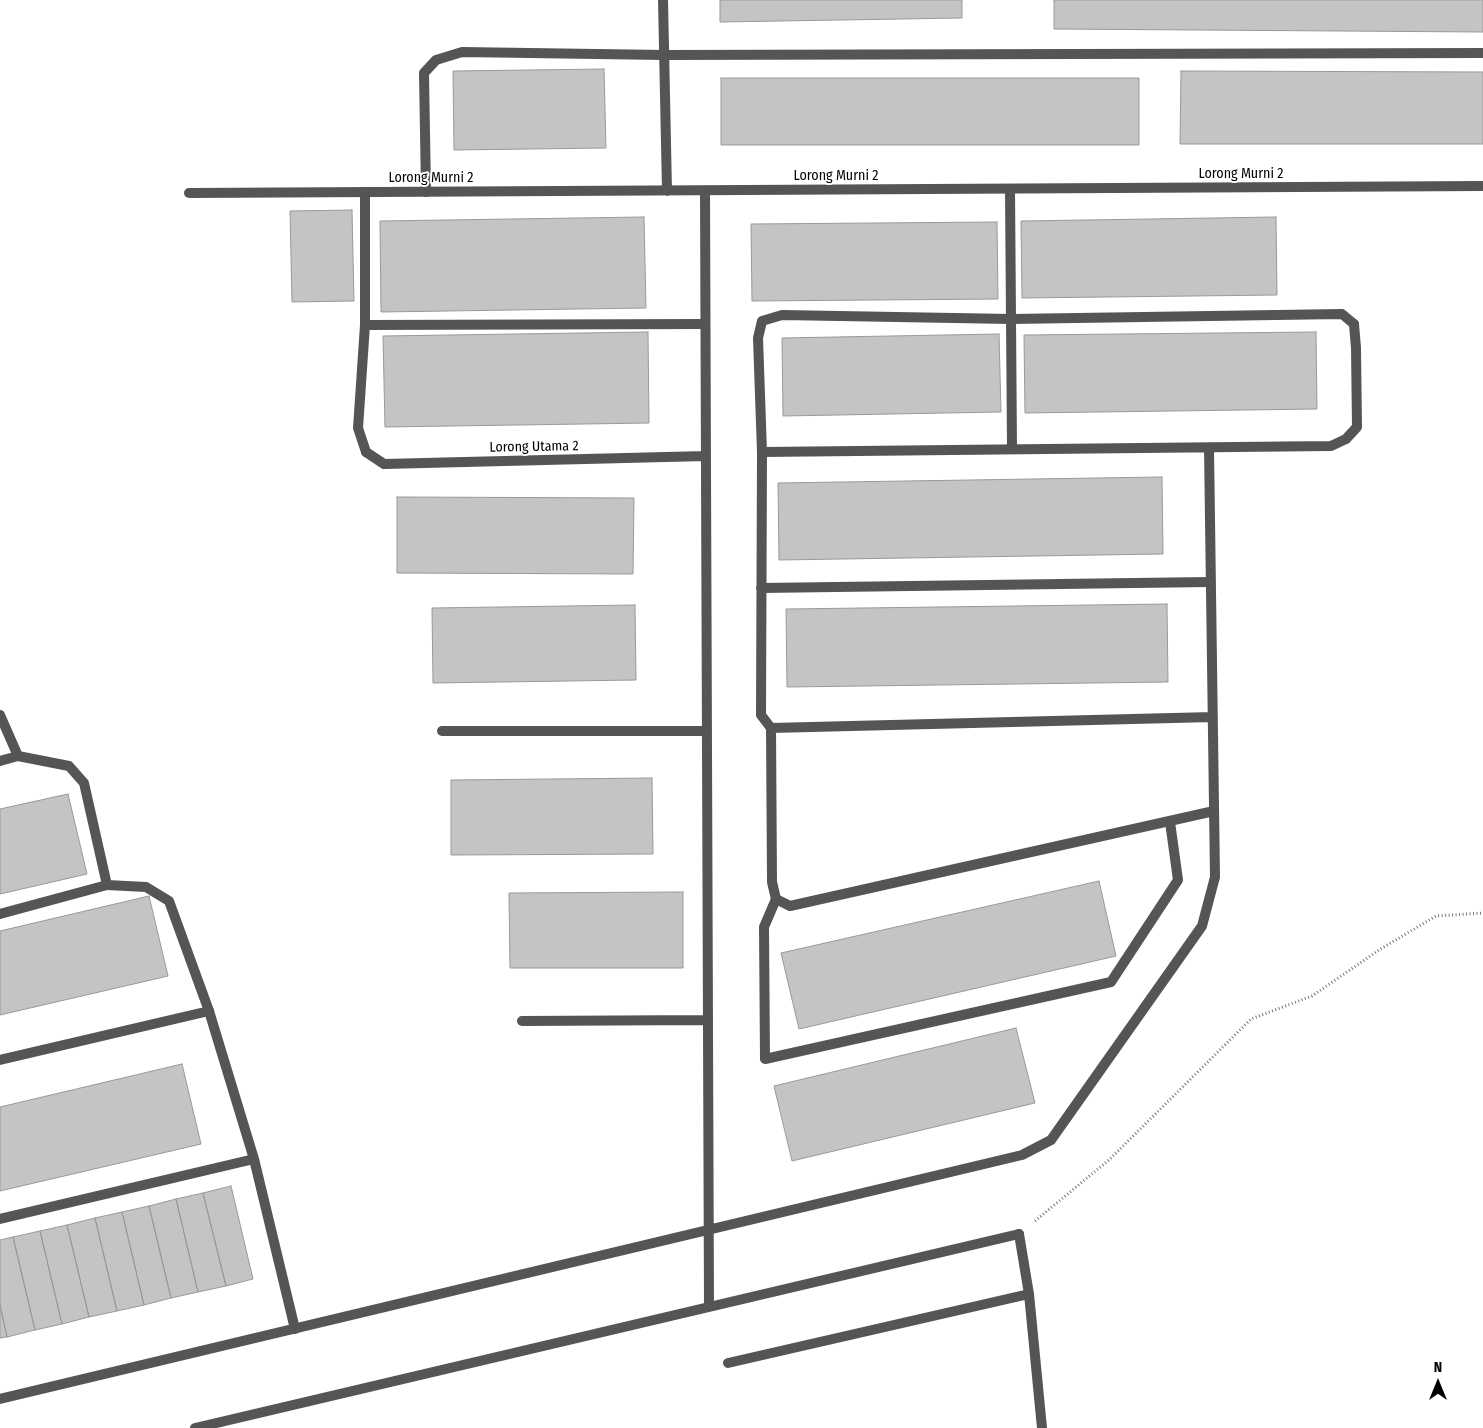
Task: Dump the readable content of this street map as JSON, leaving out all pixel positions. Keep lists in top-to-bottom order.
{
  "streets": {
    "street": ["Lorong Murni 2", "Lorong Utama 2"]
  },
  "north": "top"
}
